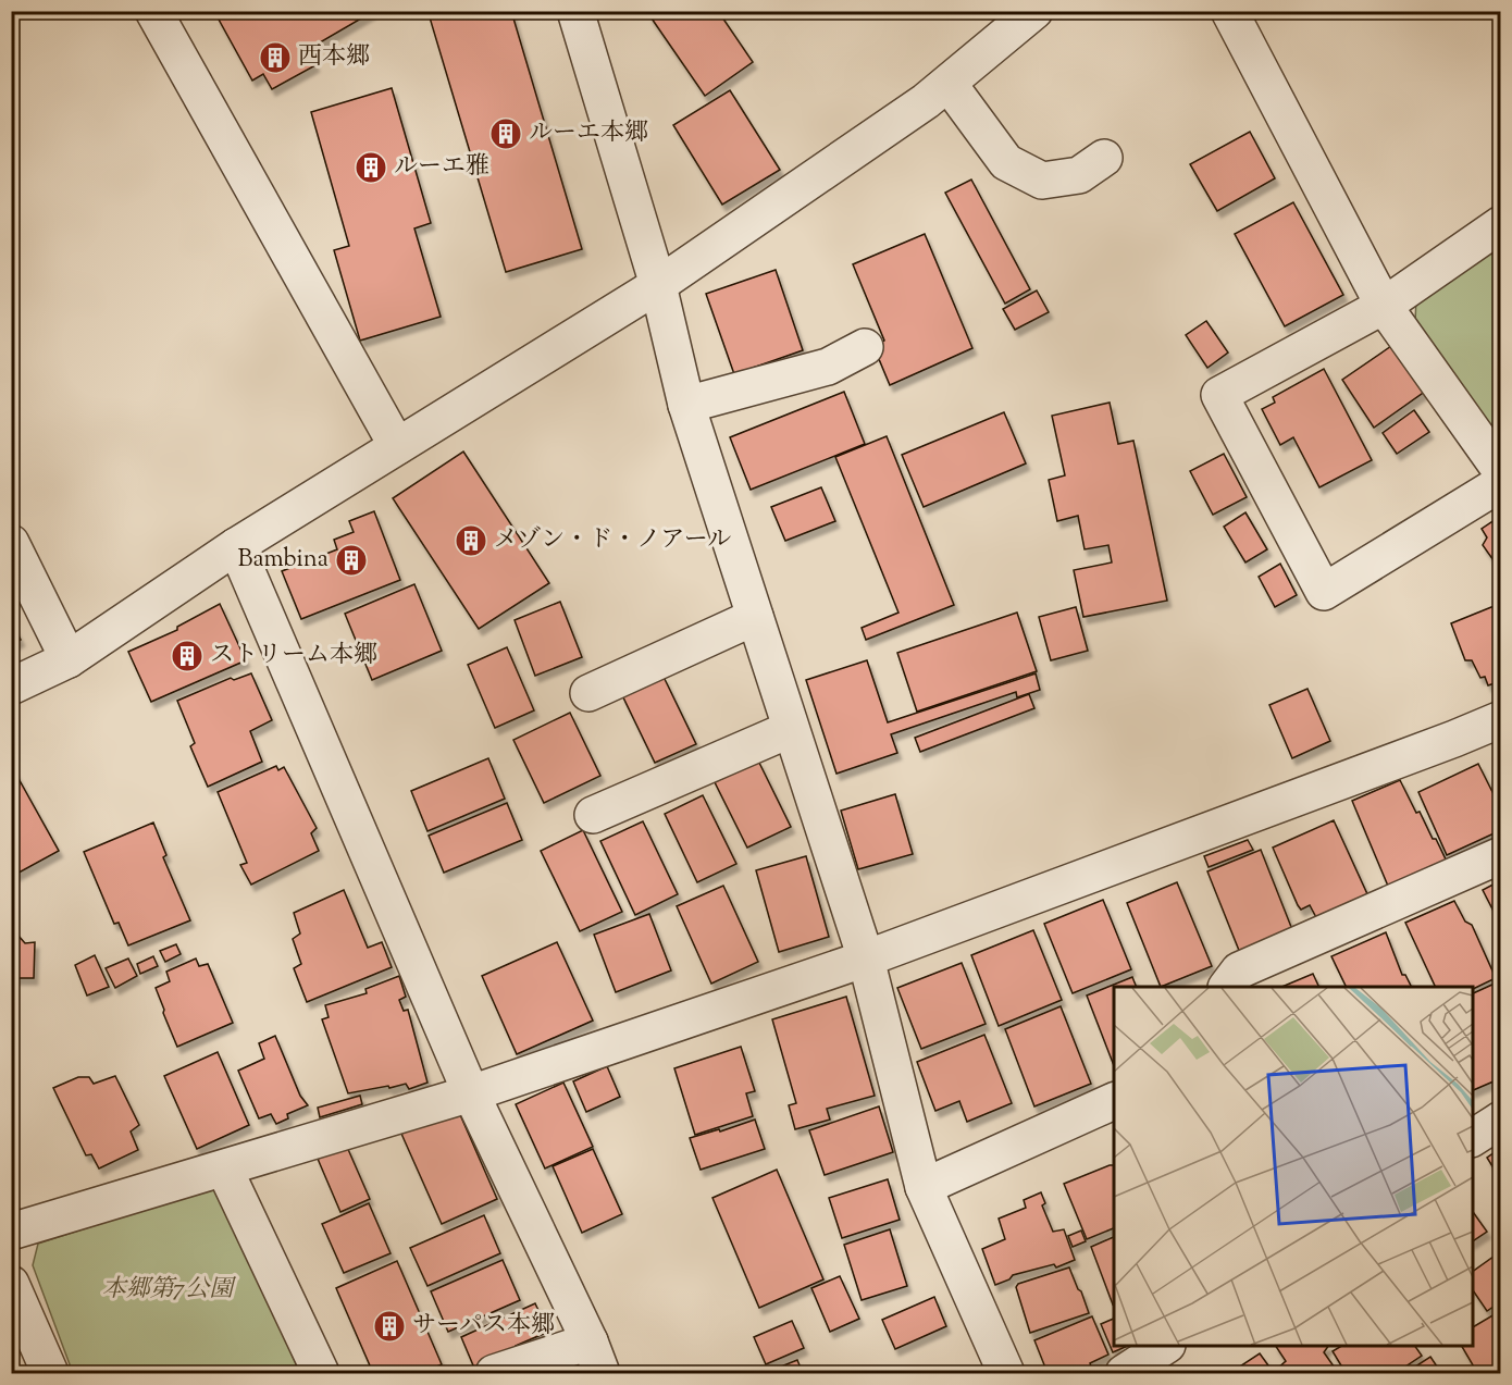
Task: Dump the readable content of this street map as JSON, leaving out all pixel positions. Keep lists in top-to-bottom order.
{
  "parks": ["本郷第7公園"],
  "places": {
    "building": [
      "西本郷",
      "ルーエ本郷",
      "ルーエ雅",
      "メゾン・ド・ノアール",
      "Bambina",
      "ストリーム本郷",
      "サーパス本郷"
    ]
  }
}
